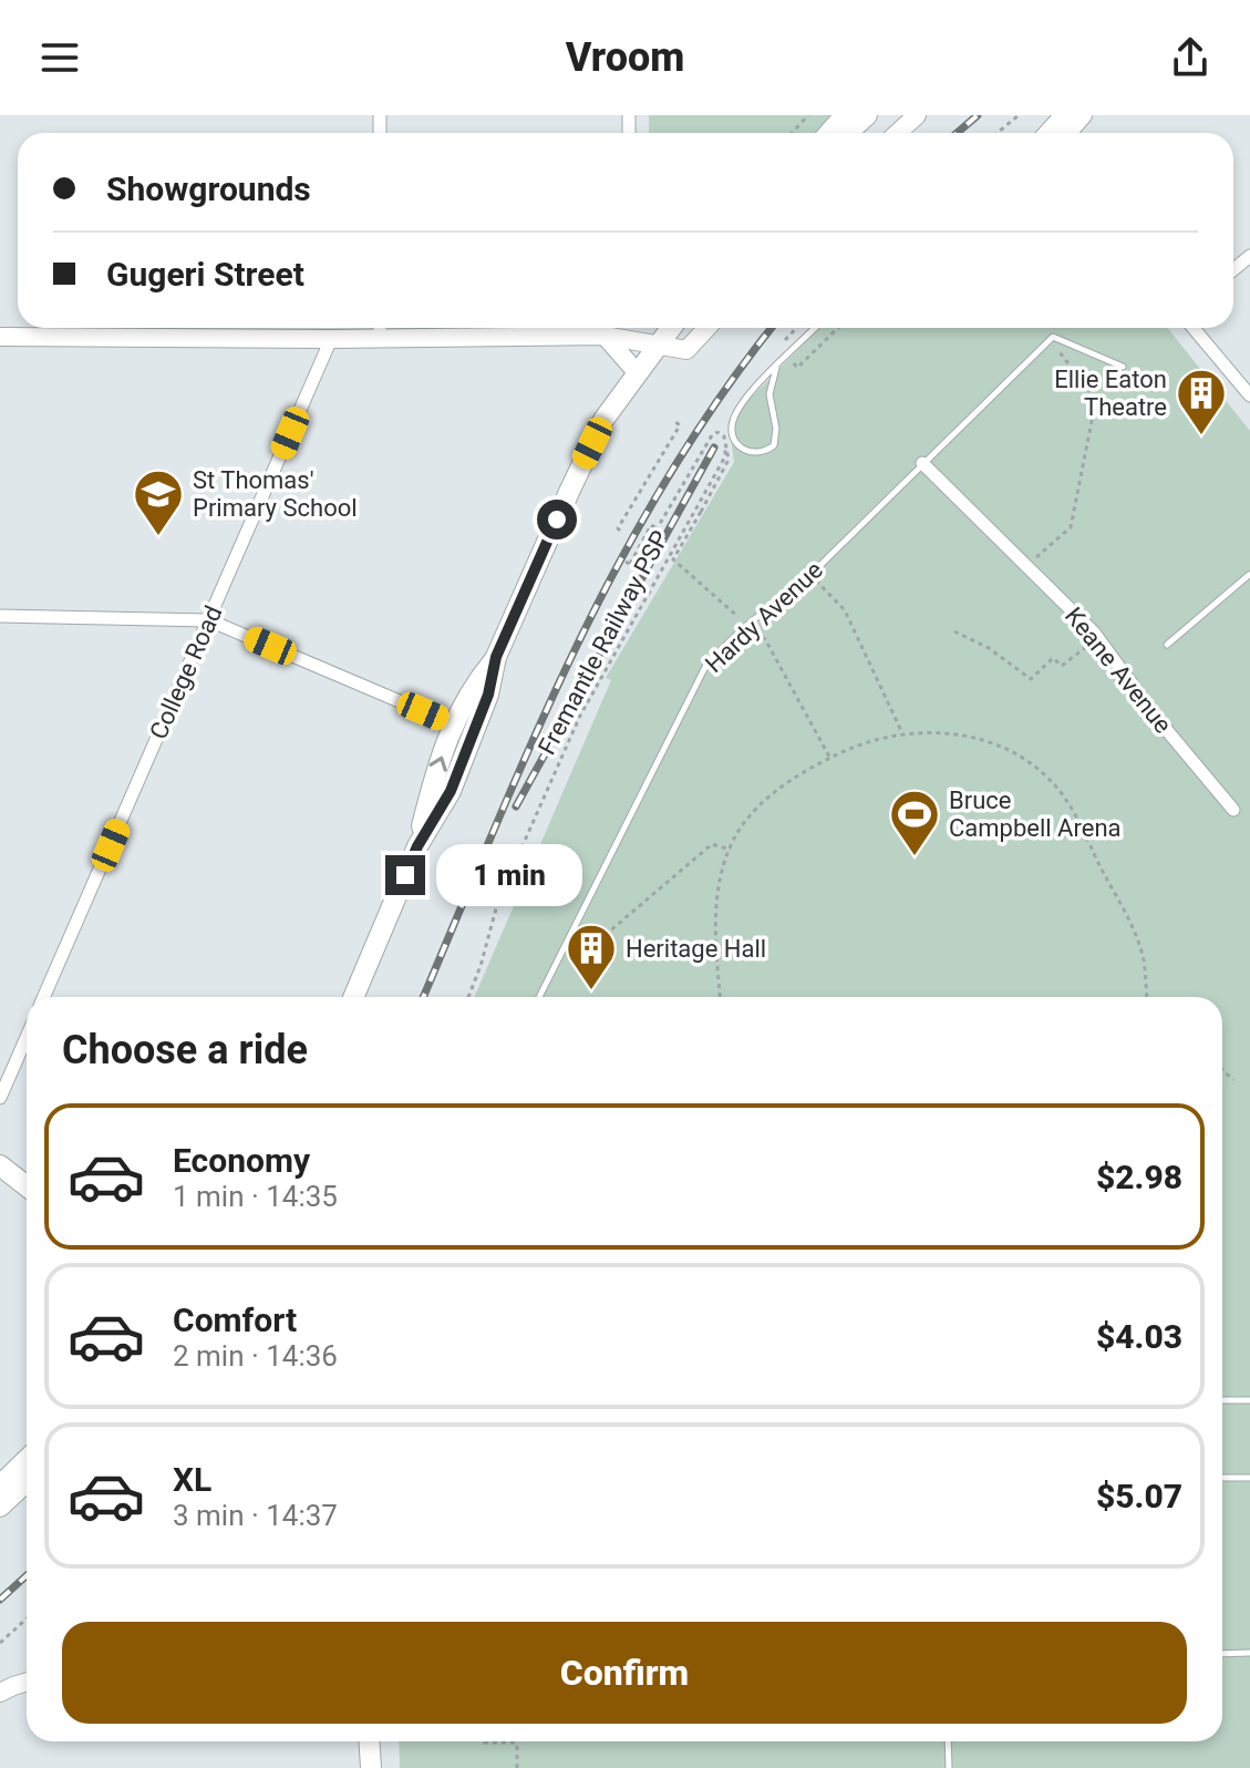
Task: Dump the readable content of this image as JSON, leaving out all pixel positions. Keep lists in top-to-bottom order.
{
  "streets": {
    "street": ["Keane Avenue", "College Road"],
    "lane": ["Hardy Avenue"],
    "path": ["Fremantle Railway PSP"]
  },
  "crossings": [
    ["Hardy Avenue", "Keane Avenue"]
  ],
  "places": {
    "building": ["Ellie Eaton Theatre", "Heritage Hall"],
    "school or university": ["St Thomas' Primary School"],
    "sports": ["Bruce Campbell Arena"]
  },
  "page": {
    "header": "Vroom",
    "banner": ["Showgrounds", "Gugeri Street"],
    "bubble": "1 min",
    "heading": "Choose a ride",
    "list": [
      {
        "name": "Economy",
        "note": "1 min · 14:35",
        "value": "$2.98"
      },
      {
        "name": "Comfort",
        "note": "2 min · 14:36",
        "value": "$4.03"
      },
      {
        "name": "XL",
        "note": "3 min · 14:37",
        "value": "$5.07"
      }
    ],
    "buttons": "Confirm"
  }
}
